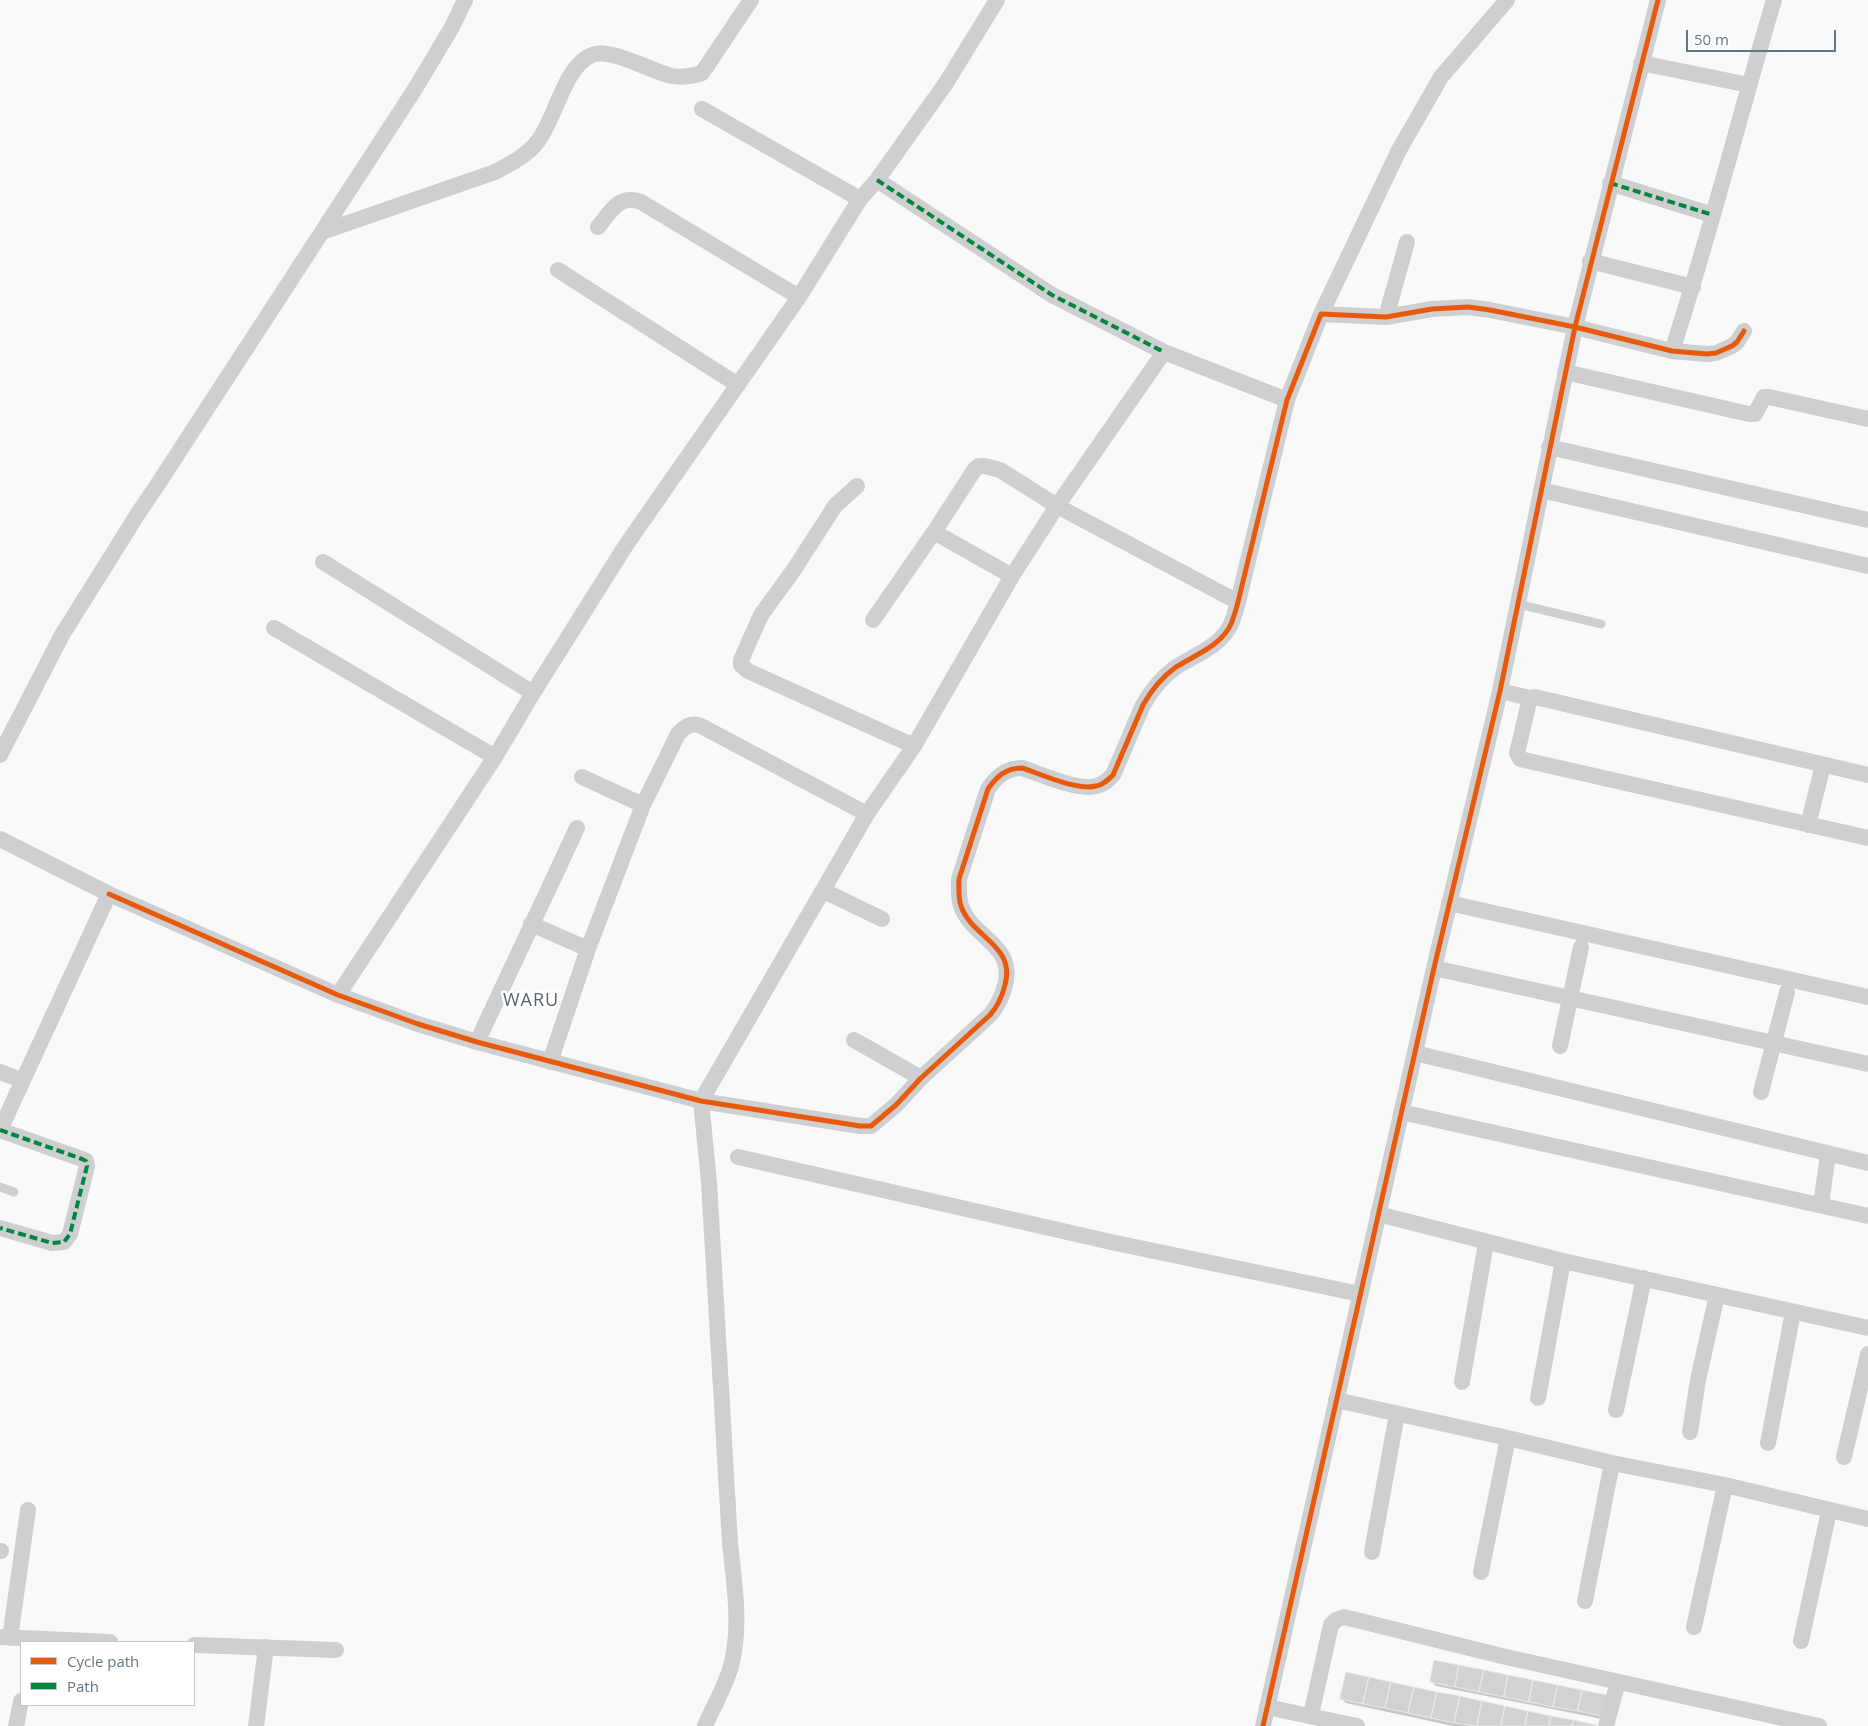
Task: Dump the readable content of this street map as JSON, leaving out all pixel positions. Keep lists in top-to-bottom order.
{
  "districts": ["WARU"],
  "legend": ["Cycle path", "Path"],
  "scale_bar": "50 m"
}
